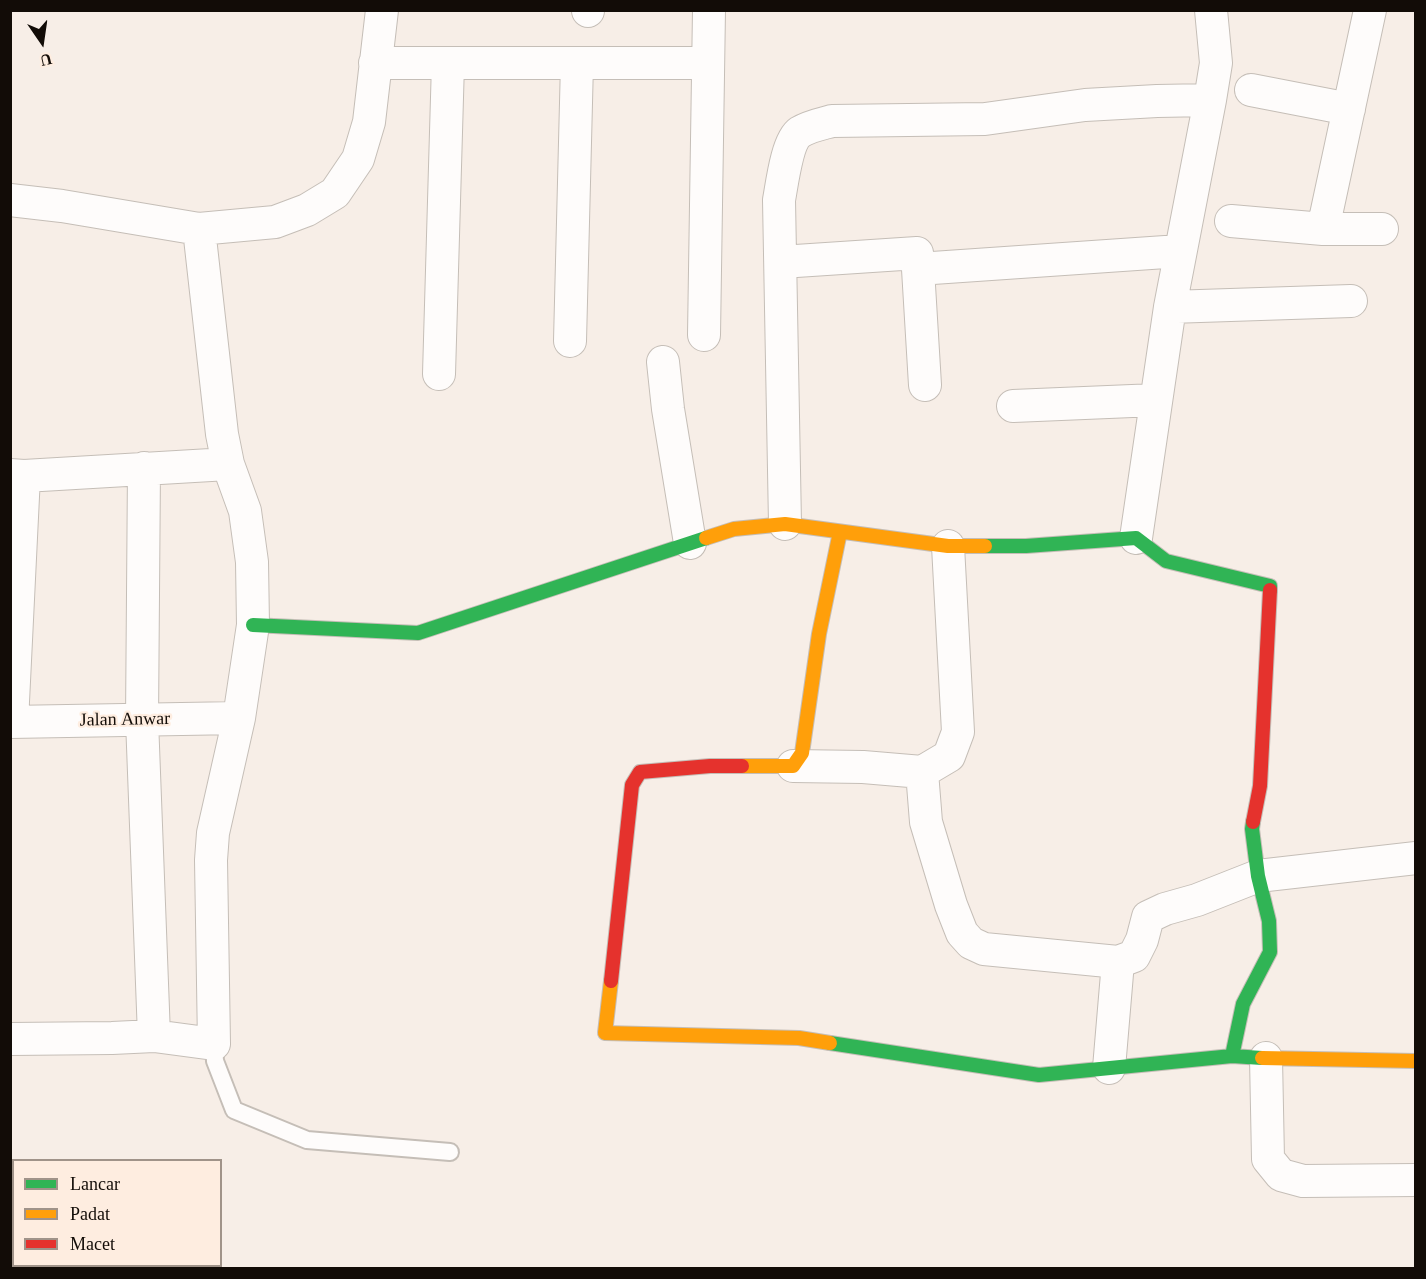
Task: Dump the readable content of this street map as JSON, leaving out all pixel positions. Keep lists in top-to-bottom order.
{
  "streets": {
    "street": ["Jalan Anwar"]
  },
  "legend": ["Lancar", "Padat", "Macet"],
  "north": "bottom"
}
